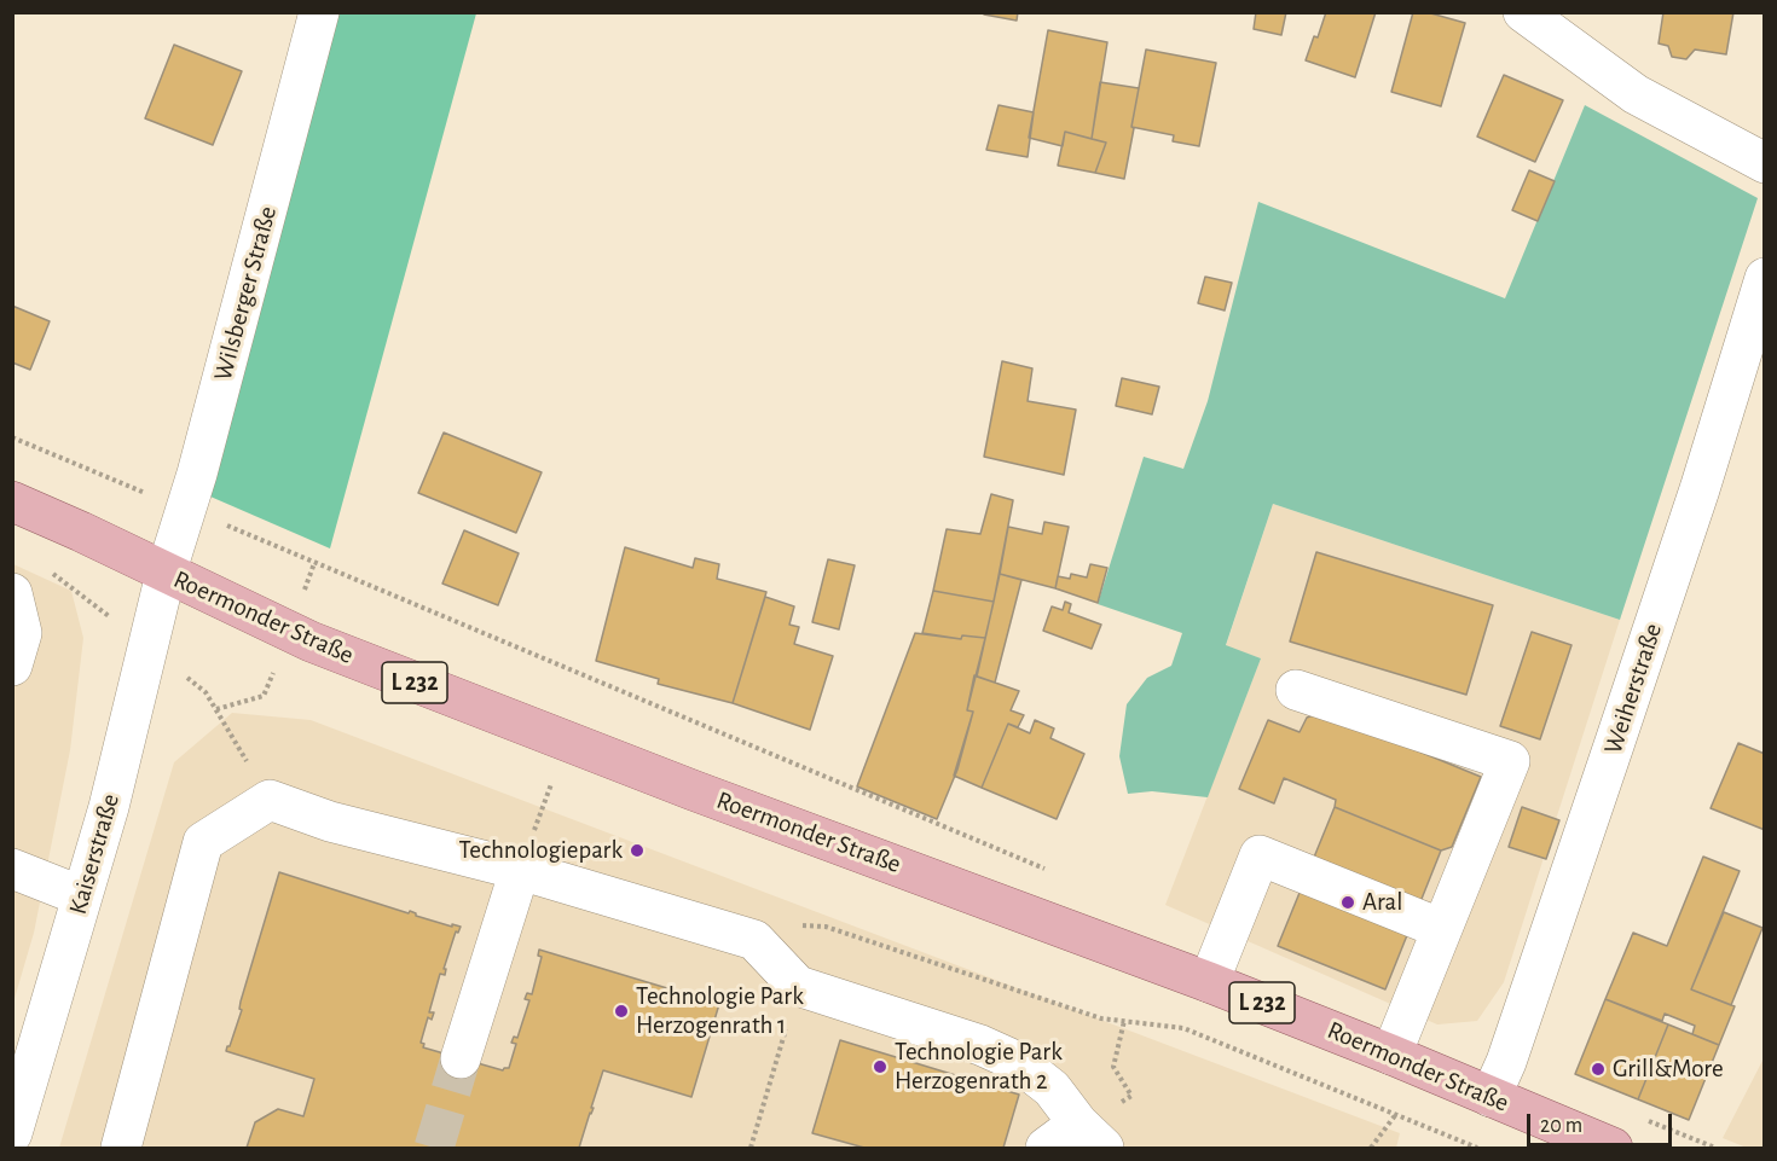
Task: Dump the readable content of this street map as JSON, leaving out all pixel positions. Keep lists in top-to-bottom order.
{
  "streets": {
    "main road": ["Roermonder Straße", "L 232"],
    "street": ["Wilsberger Straße", "Weiherstraße", "Kaiserstraße"]
  },
  "crossings": [
    ["Wilsberger Straße", "Roermonder Straße"],
    ["Wilsberger Straße", "Kaiserstraße"],
    ["Roermonder Straße", "Weiherstraße"],
    ["Roermonder Straße", "Kaiserstraße"]
  ],
  "places": [
    "Technologiepark",
    "Aral",
    "Technologie Park Herzogenrath 1",
    "Technologie Park Herzogenrath 2",
    "Grill&More"
  ],
  "scale_bar": "20 m"
}
